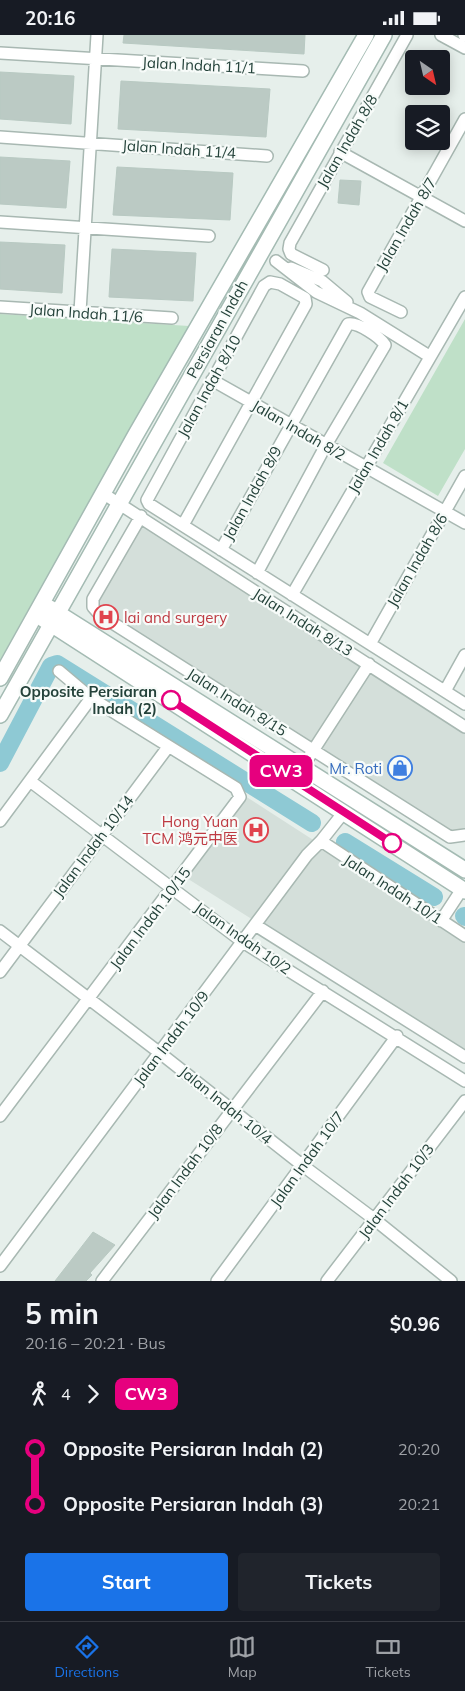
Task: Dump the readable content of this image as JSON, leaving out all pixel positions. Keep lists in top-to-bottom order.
{
  "streets": {
    "main road": ["Persiaran Indah"],
    "street": [
      "Jalan Indah 11/1",
      "Jalan Indah 8/8",
      "Jalan Indah 11/4",
      "Jalan Indah 8/7",
      "Jalan Indah 11/6",
      "Jalan Indah 8/10",
      "Jalan Indah 8/2",
      "Jalan Indah 8/1",
      "Jalan Indah 8/9",
      "Jalan Indah 8/6",
      "Jalan Indah 8/13",
      "Jalan Indah 8/15",
      "Jalan Indah 10/14",
      "Jalan Indah 10/1",
      "Jalan Indah 10/15",
      "Jalan Indah 10/2",
      "Jalan Indah 10/9",
      "Jalan Indah 10/4",
      "Jalan Indah 10/7",
      "Jalan Indah 10/8",
      "Jalan Indah 10/3"
    ]
  },
  "crossings": [
    ["Persiaran Indah", "Jalan Indah 8/13"],
    ["Jalan Indah 8/10", "Jalan Indah 8/2"],
    ["Jalan Indah 8/2", "Jalan Indah 8/1"],
    ["Jalan Indah 8/2", "Jalan Indah 8/9"],
    ["Jalan Indah 8/2", "Jalan Indah 8/6"],
    ["Jalan Indah 8/13", "Jalan Indah 8/15"],
    ["Jalan Indah 10/14", "Jalan Indah 10/15"],
    ["Jalan Indah 10/14", "Jalan Indah 10/2"],
    ["Jalan Indah 10/14", "Jalan Indah 10/4"],
    ["Jalan Indah 10/1", "Jalan Indah 10/9"],
    ["Jalan Indah 10/15", "Jalan Indah 10/2"],
    ["Jalan Indah 10/15", "Jalan Indah 10/4"],
    ["Jalan Indah 10/2", "Jalan Indah 10/9"],
    ["Jalan Indah 10/2", "Jalan Indah 10/7"],
    ["Jalan Indah 10/2", "Jalan Indah 10/8"],
    ["Jalan Indah 10/9", "Jalan Indah 10/4"],
    ["Jalan Indah 10/4", "Jalan Indah 10/7"],
    ["Jalan Indah 10/4", "Jalan Indah 10/8"],
    ["Jalan Indah 10/4", "Jalan Indah 10/3"]
  ],
  "places": {
    "hospital": ["lai and surgery", "Hong Yuan TCM 鸿元中医"],
    "other": ["Opposite Persiaran Indah (2)"],
    "shop": ["Mr. Roti"]
  },
  "lines": ["bus line CW3"],
  "north": "bottom right",
  "page": {
    "status": "20:16",
    "on_map": "CW3",
    "heading": ["5 min", "20:16 – 20:21 · Bus", "$0.96"],
    "legs": ["4", "CW3"],
    "list": [
      {
        "name": "Opposite Persiaran Indah (2)",
        "value": "20:20"
      },
      {
        "name": "Opposite Persiaran Indah (3)",
        "value": "20:21"
      }
    ],
    "buttons": ["Start", "Tickets"],
    "tabs": ["Directions", "Map", "Tickets"]
  }
}
